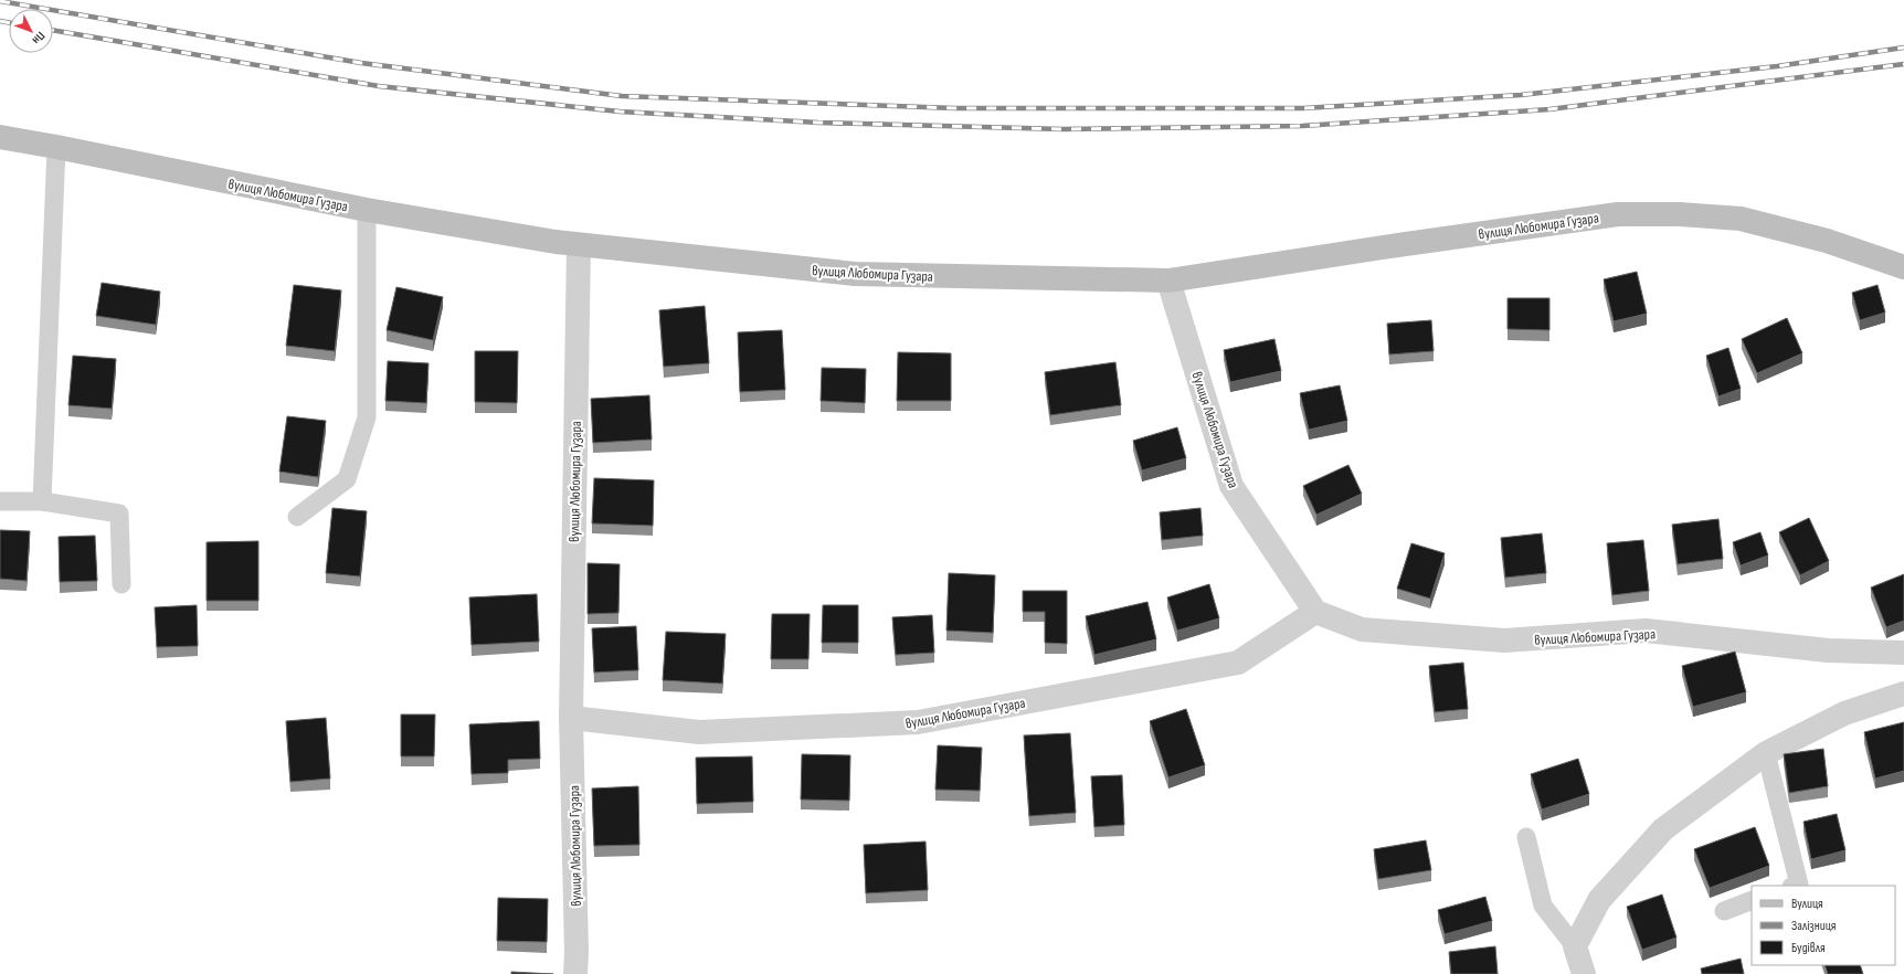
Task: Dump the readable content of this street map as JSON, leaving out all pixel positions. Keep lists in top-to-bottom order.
{
  "streets": {
    "main road": ["вулиця Любомира Гузара"]
  },
  "legend": ["Вулиця", "Залізниця", "Будівля"],
  "north": "bottom right"
}
